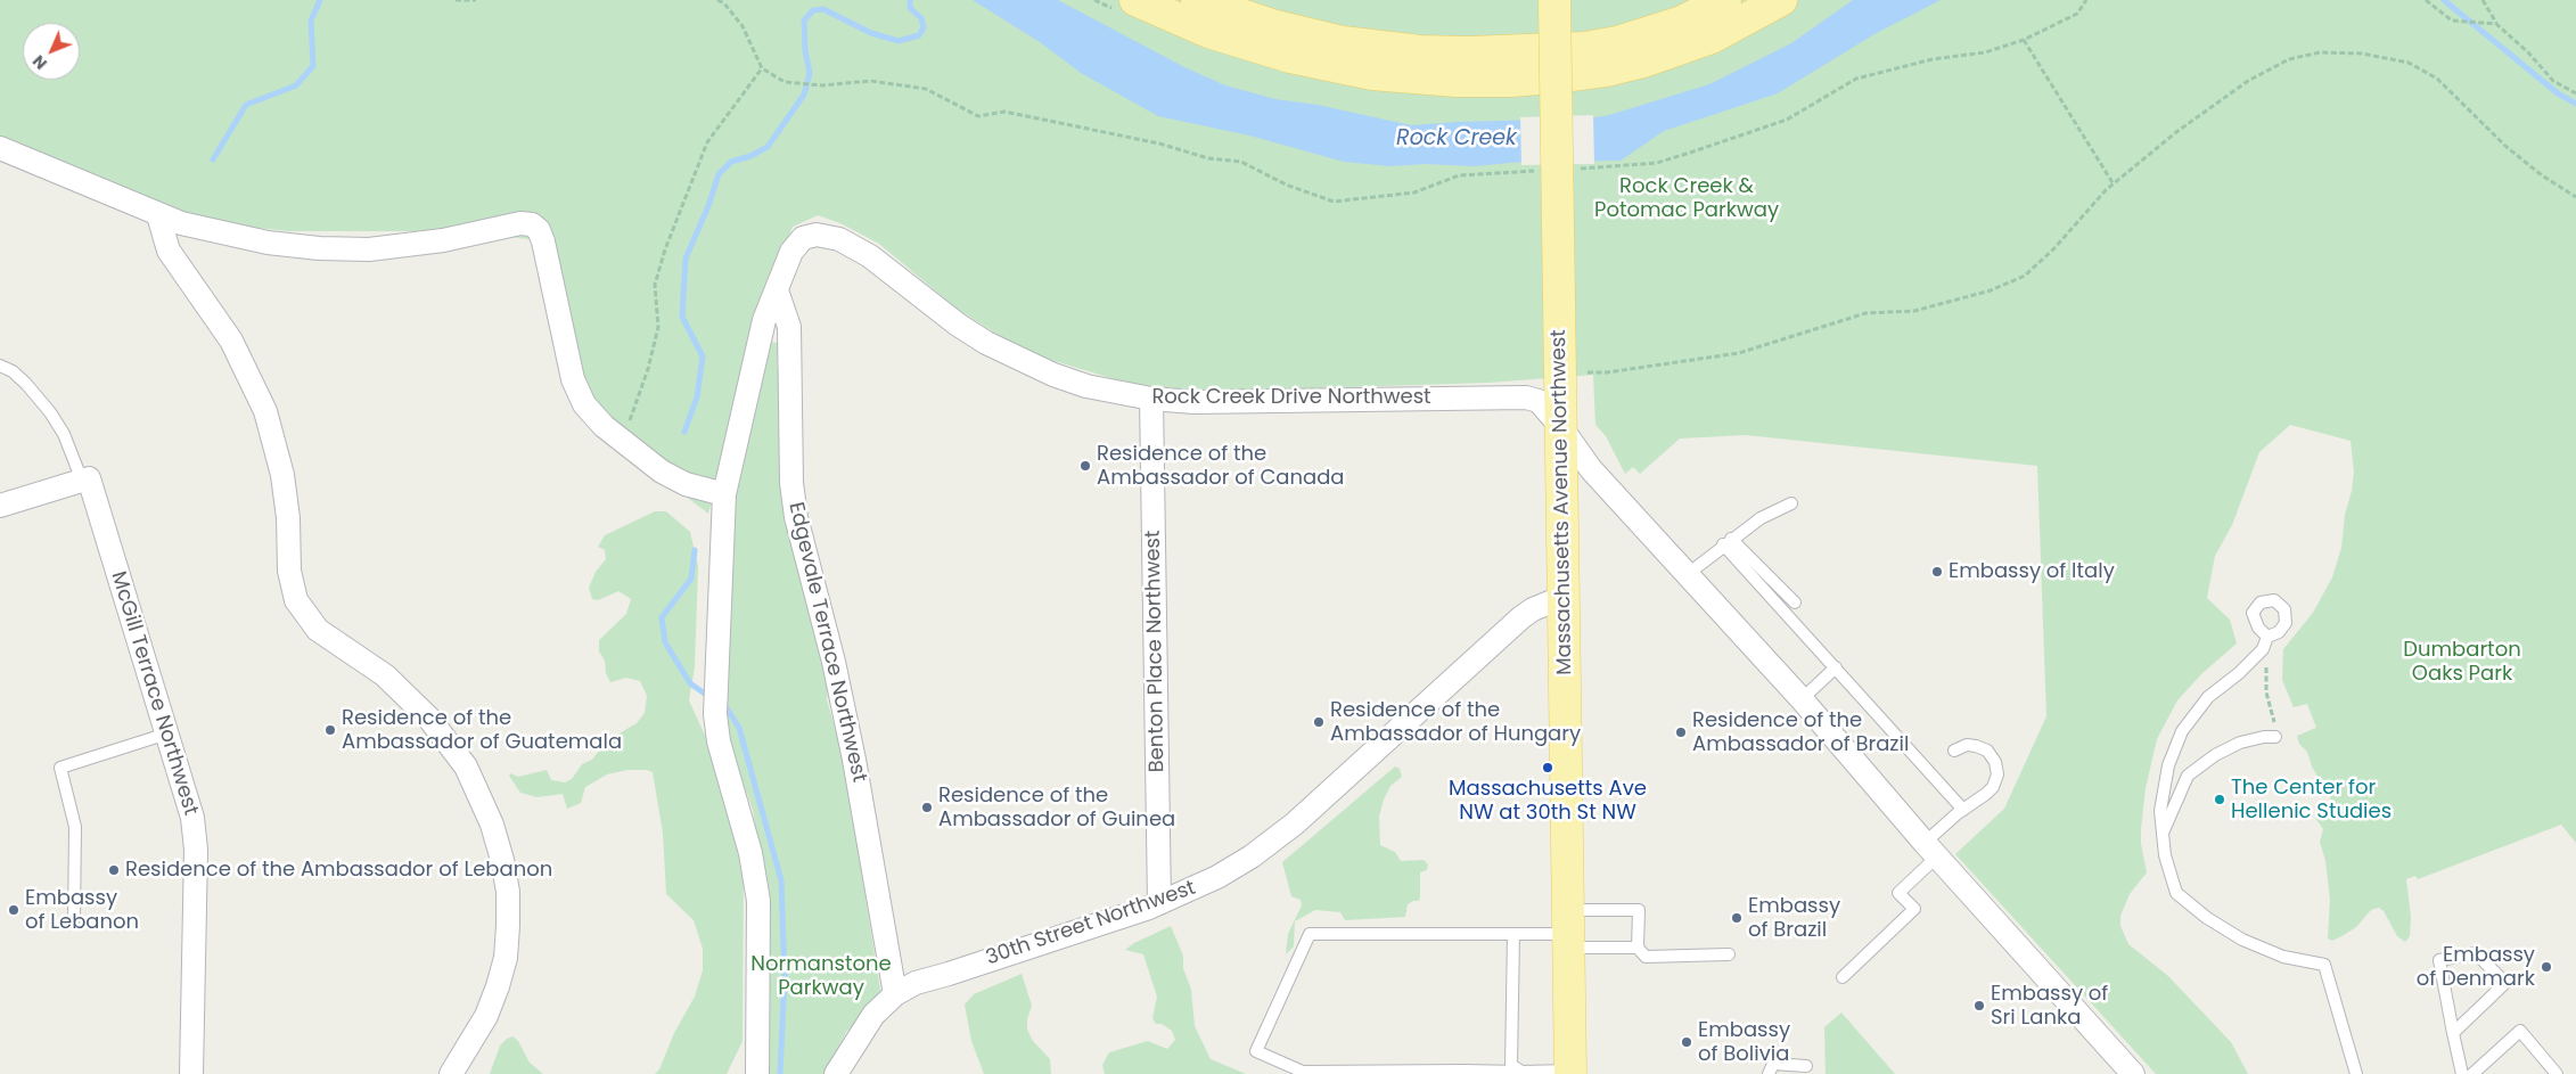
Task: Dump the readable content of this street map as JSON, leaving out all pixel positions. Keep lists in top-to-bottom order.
{
  "streets": {
    "main road": ["Massachusetts Avenue Northwest"],
    "street": [
      "Rock Creek Drive Northwest",
      "Edgevale Terrace Northwest",
      "Benton Place Northwest",
      "McGill Terrace Northwest",
      "30th Street Northwest"
    ]
  },
  "crossings": [
    ["Rock Creek Drive Northwest", "Massachusetts Avenue Northwest"],
    ["Rock Creek Drive Northwest", "Edgevale Terrace Northwest"],
    ["Rock Creek Drive Northwest", "Benton Place Northwest"],
    ["Massachusetts Avenue Northwest", "30th Street Northwest"],
    ["Edgevale Terrace Northwest", "30th Street Northwest"],
    ["Benton Place Northwest", "30th Street Northwest"]
  ],
  "water": ["Rock Creek"],
  "parks": ["Rock Creek & Potomac Parkway", "Dumbarton Oaks Park", "Normanstone Parkway"],
  "places": [
    "Residence of the Ambassador of Canada",
    "Embassy of Italy",
    "Residence of the Ambassador of Hungary",
    "Residence of the Ambassador of Guatemala",
    "Residence of the Ambassador of Brazil",
    "Massachusetts Ave NW at 30th St NW",
    "The Center for Hellenic Studies",
    "Residence of the Ambassador of Guinea",
    "Residence of the Ambassador of Lebanon",
    "Embassy of Lebanon",
    "Embassy of Brazil",
    "Embassy of Denmark",
    "Embassy of Sri Lanka",
    "Embassy of Bolivia"
  ],
  "north": "bottom left"
}
